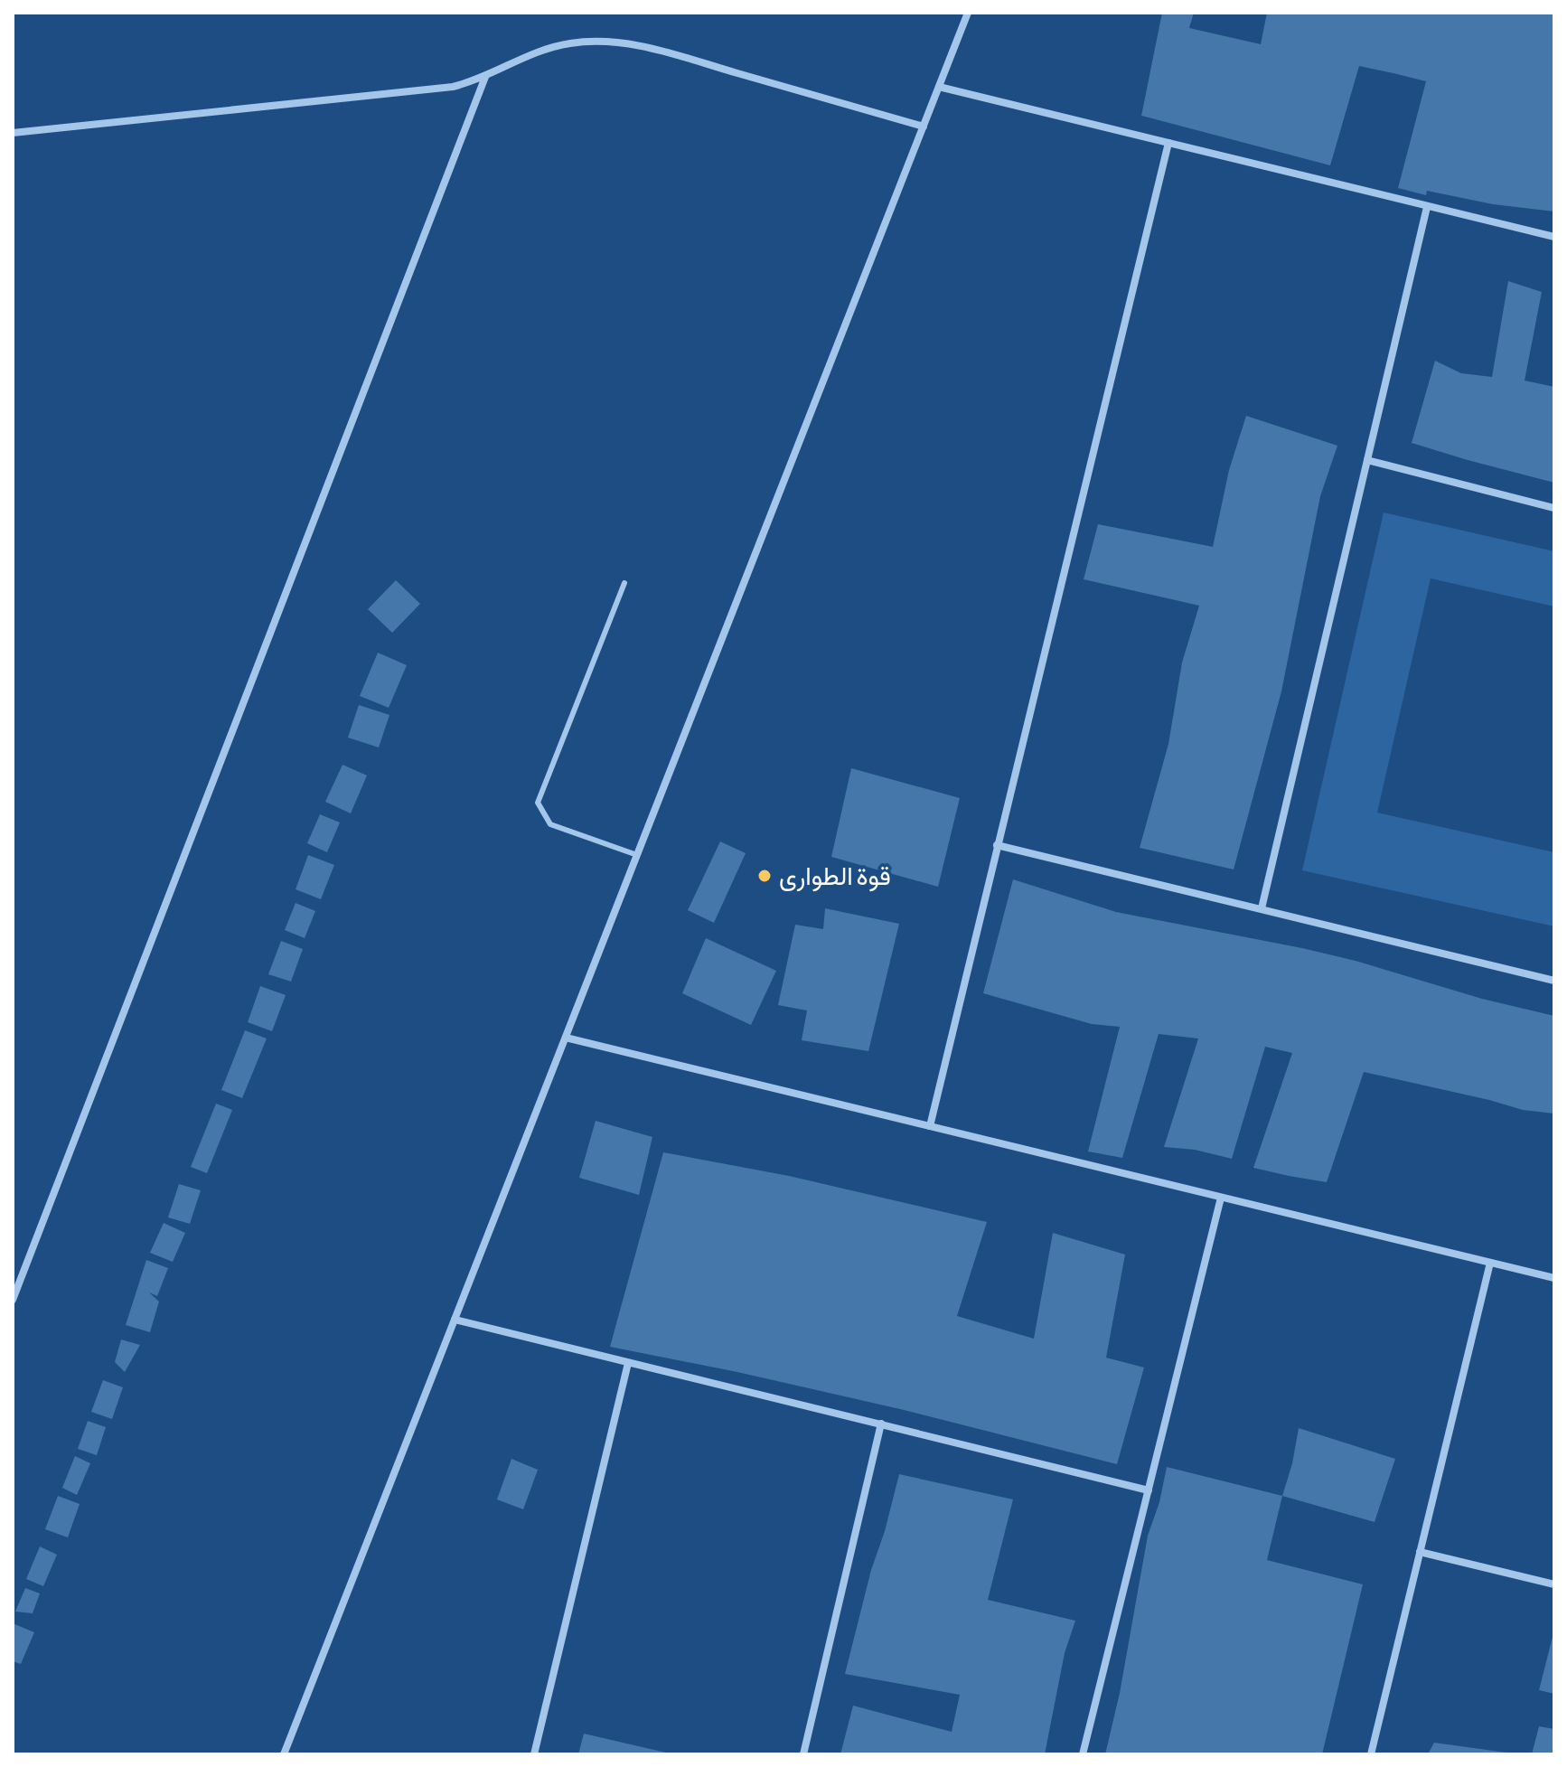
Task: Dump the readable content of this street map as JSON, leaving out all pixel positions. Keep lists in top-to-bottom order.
{
  "places": ["قوة الطواری"]
}
